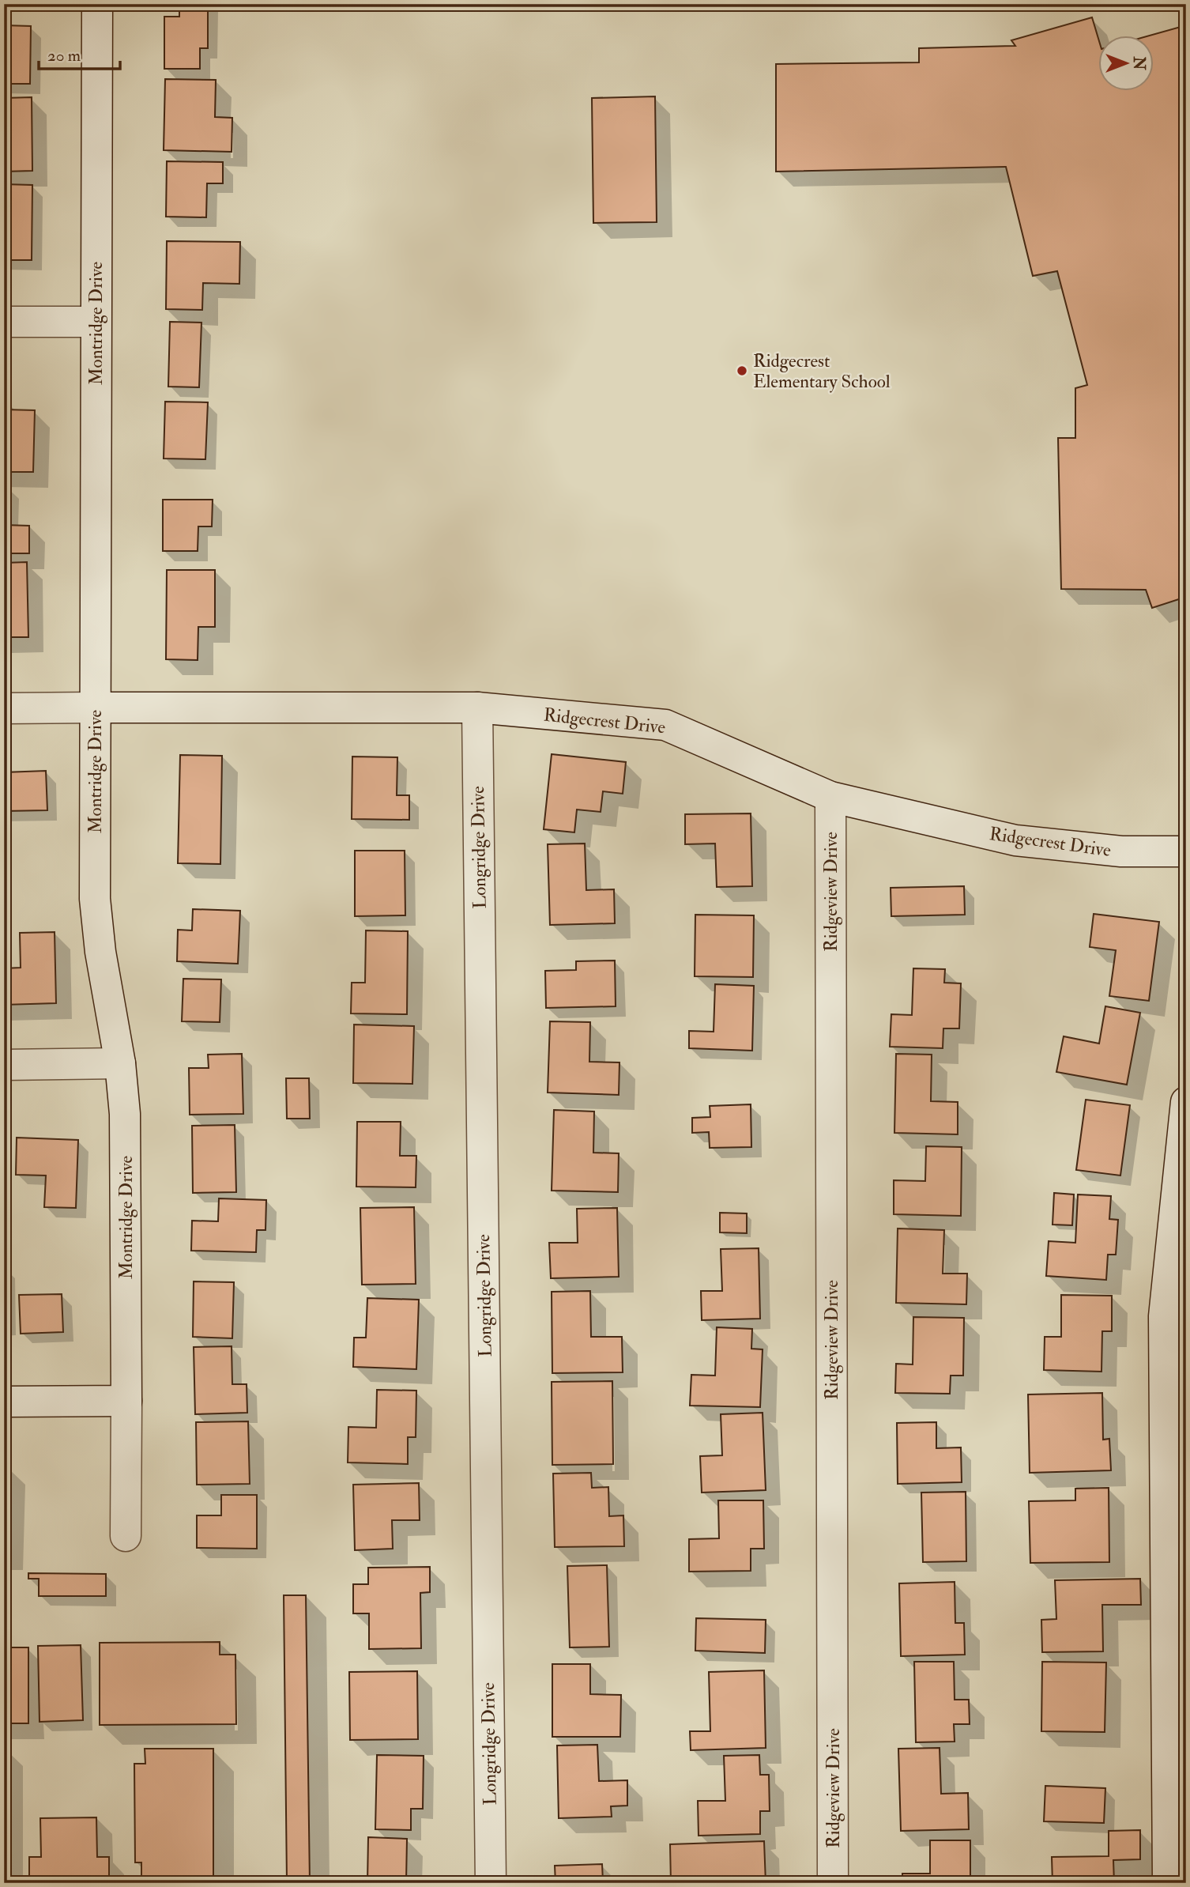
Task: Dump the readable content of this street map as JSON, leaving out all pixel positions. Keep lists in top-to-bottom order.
{
  "streets": {
    "street": [
      "Montridge Drive",
      "Ridgecrest Drive",
      "Longridge Drive",
      "Ridgeview Drive"
    ]
  },
  "crossings": [
    ["Montridge Drive", "Ridgecrest Drive"],
    ["Ridgecrest Drive", "Longridge Drive"],
    ["Ridgecrest Drive", "Ridgeview Drive"]
  ],
  "places": ["Ridgecrest Elementary School"],
  "scale_bar": "20 m",
  "north": "right"
}
